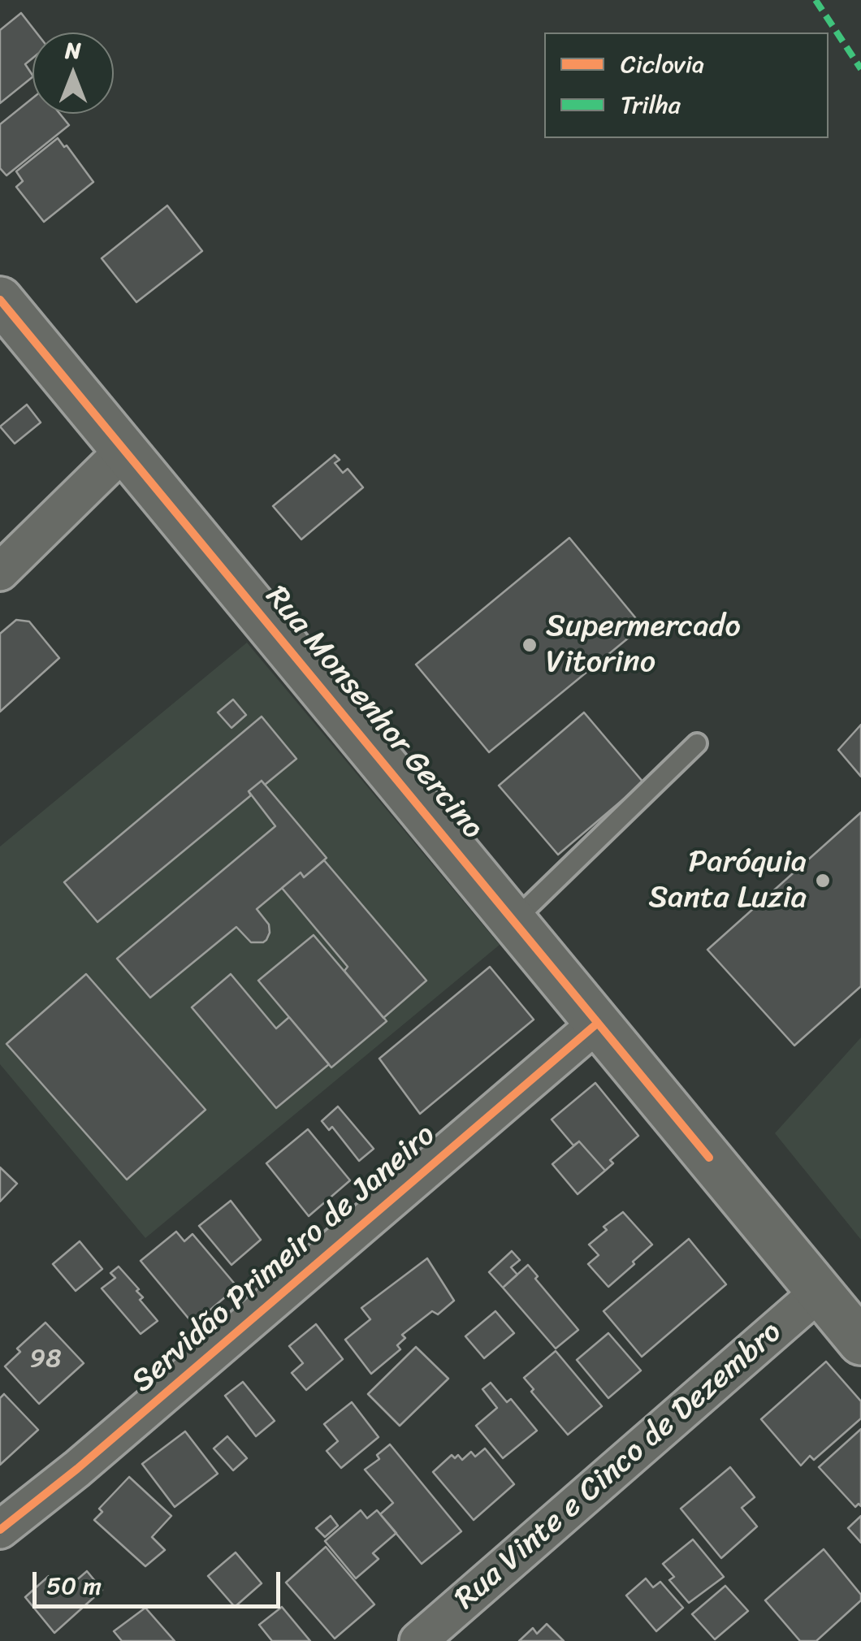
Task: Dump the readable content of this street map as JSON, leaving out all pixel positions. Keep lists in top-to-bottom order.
{
  "streets": {
    "main road": ["Rua Monsenhor Gercino"],
    "street": ["Servidão Primeiro de Janeiro", "Rua Vinte e Cinco de Dezembro"]
  },
  "crossings": [
    ["Rua Monsenhor Gercino", "Servidão Primeiro de Janeiro"],
    ["Rua Monsenhor Gercino", "Rua Vinte e Cinco de Dezembro"]
  ],
  "places": ["Supermercado Vitorino", "Paróquia Santa Luzia"],
  "house_numbers": ["98"],
  "legend": ["Ciclovia", "Trilha"],
  "scale_bar": "50 m",
  "north": "top"
}
